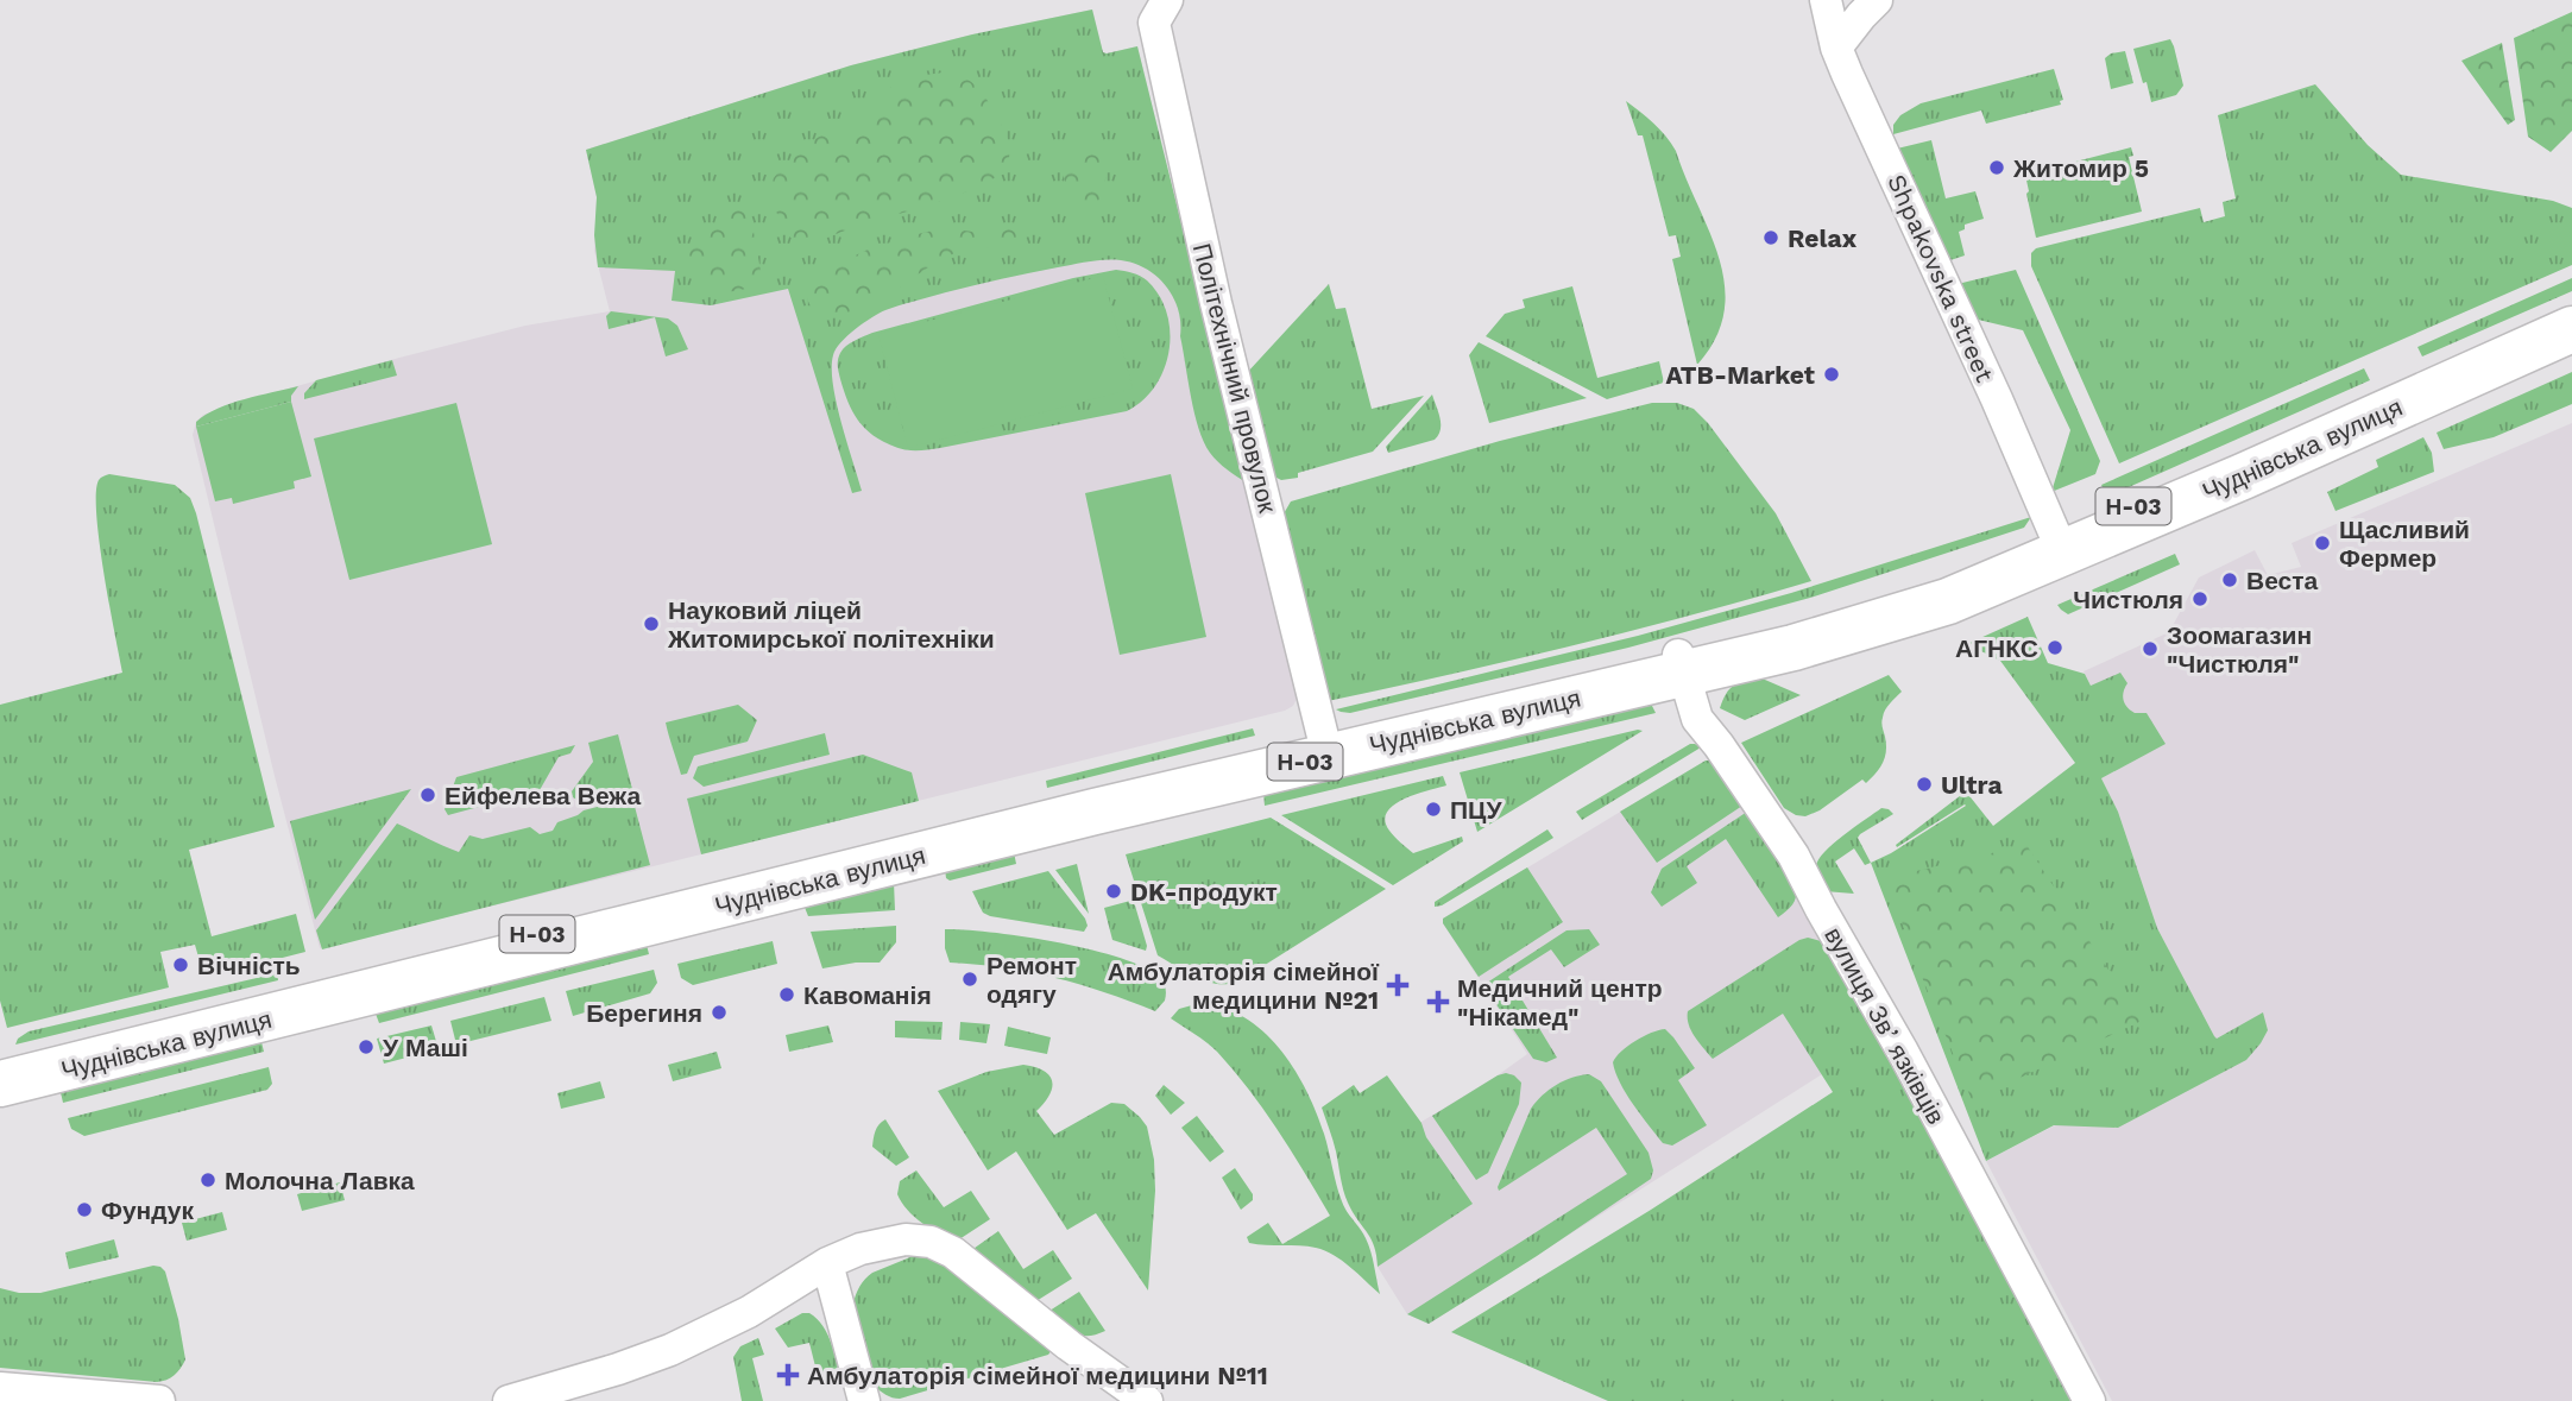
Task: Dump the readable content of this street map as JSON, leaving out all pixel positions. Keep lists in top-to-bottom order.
{
  "streets": {
    "main road": ["Чуднівська вулиця", "Н-03"],
    "street": ["Shpakovska street", "Політехнічний провулок", "вулиця Звʼязківців"]
  },
  "crossings": [
    ["Shpakovska street", "Чуднівська вулиця"],
    ["Політехнічний провулок", "Чуднівська вулиця"],
    ["Чуднівська вулиця", "вулиця Звʼязківців"]
  ],
  "places": {
    "other": [
      "Житомир 5",
      "Relax",
      "ATB-Market",
      "Щасливий Фермер",
      "Веста",
      "Чистюля",
      "Науковий ліцей Житомирської політехніки",
      "АГНКС",
      "Зоомагазин \"Чистюля\"",
      "Ultra",
      "Ейфелева Вежа",
      "ПЦУ",
      "DK-продукт",
      "Вічність",
      "Ремонт одягу",
      "Кавоманія",
      "Берегиня",
      "У Маші",
      "Молочна Лавка",
      "Фундук"
    ],
    "health": ["Амбулаторія сімейної медицини №21", "Медичний центр \"Нікамед\"", "Амбулаторія сімейної медицини №11"]
  }
}
